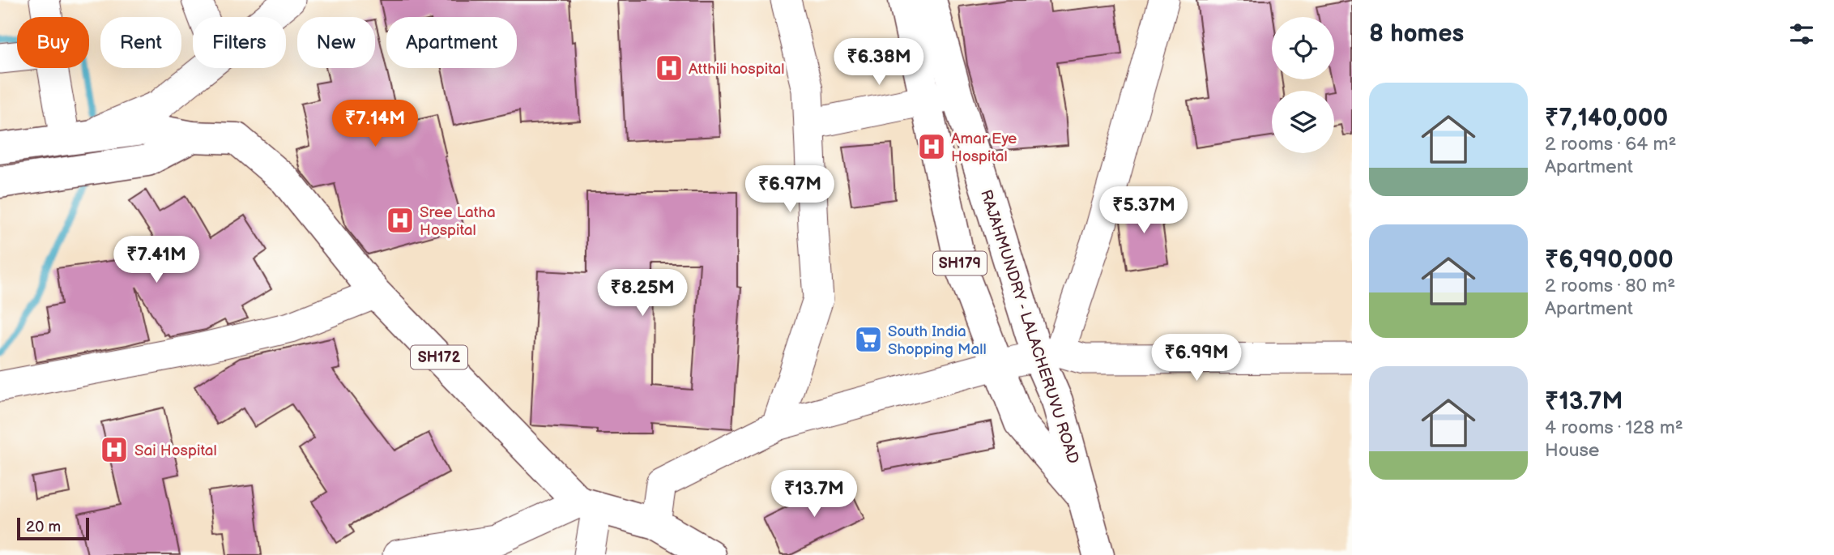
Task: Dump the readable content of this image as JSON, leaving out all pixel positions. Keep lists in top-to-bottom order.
{
  "streets": {
    "main road": ["SH179", "RAJAHMUNDRY - LALACHERUVU ROAD", "SH172"]
  },
  "crossings": [
    ["SH179", "RAJAHMUNDRY - LALACHERUVU ROAD"]
  ],
  "places": {
    "hospital": [
      "Atthili hospital",
      "Amar Eye Hospital",
      "Sree Latha Hospital",
      "Sai Hospital"
    ],
    "supermarket": ["South India Shopping Mall"]
  },
  "scale_bar": "20 m",
  "page": {
    "heading": "8 homes",
    "chip": [
      "Buy",
      "Rent",
      "Filters",
      "New",
      "Apartment"
    ],
    "price": [
      "₹6.38M",
      "₹7.14M",
      "₹6.97M",
      "₹5.37M",
      "₹7.41M",
      "₹8.25M",
      "₹6.99M",
      "₹13.7M"
    ],
    "list": [
      {
        "name": "₹7,140,000",
        "note": "2 rooms · 64 m² · Apartment"
      },
      {
        "name": "₹6,990,000",
        "note": "2 rooms · 80 m² · Apartment"
      },
      {
        "name": "₹13.7M",
        "note": "4 rooms · 128 m² · House"
      }
    ],
    "scale": "20 m"
  }
}
